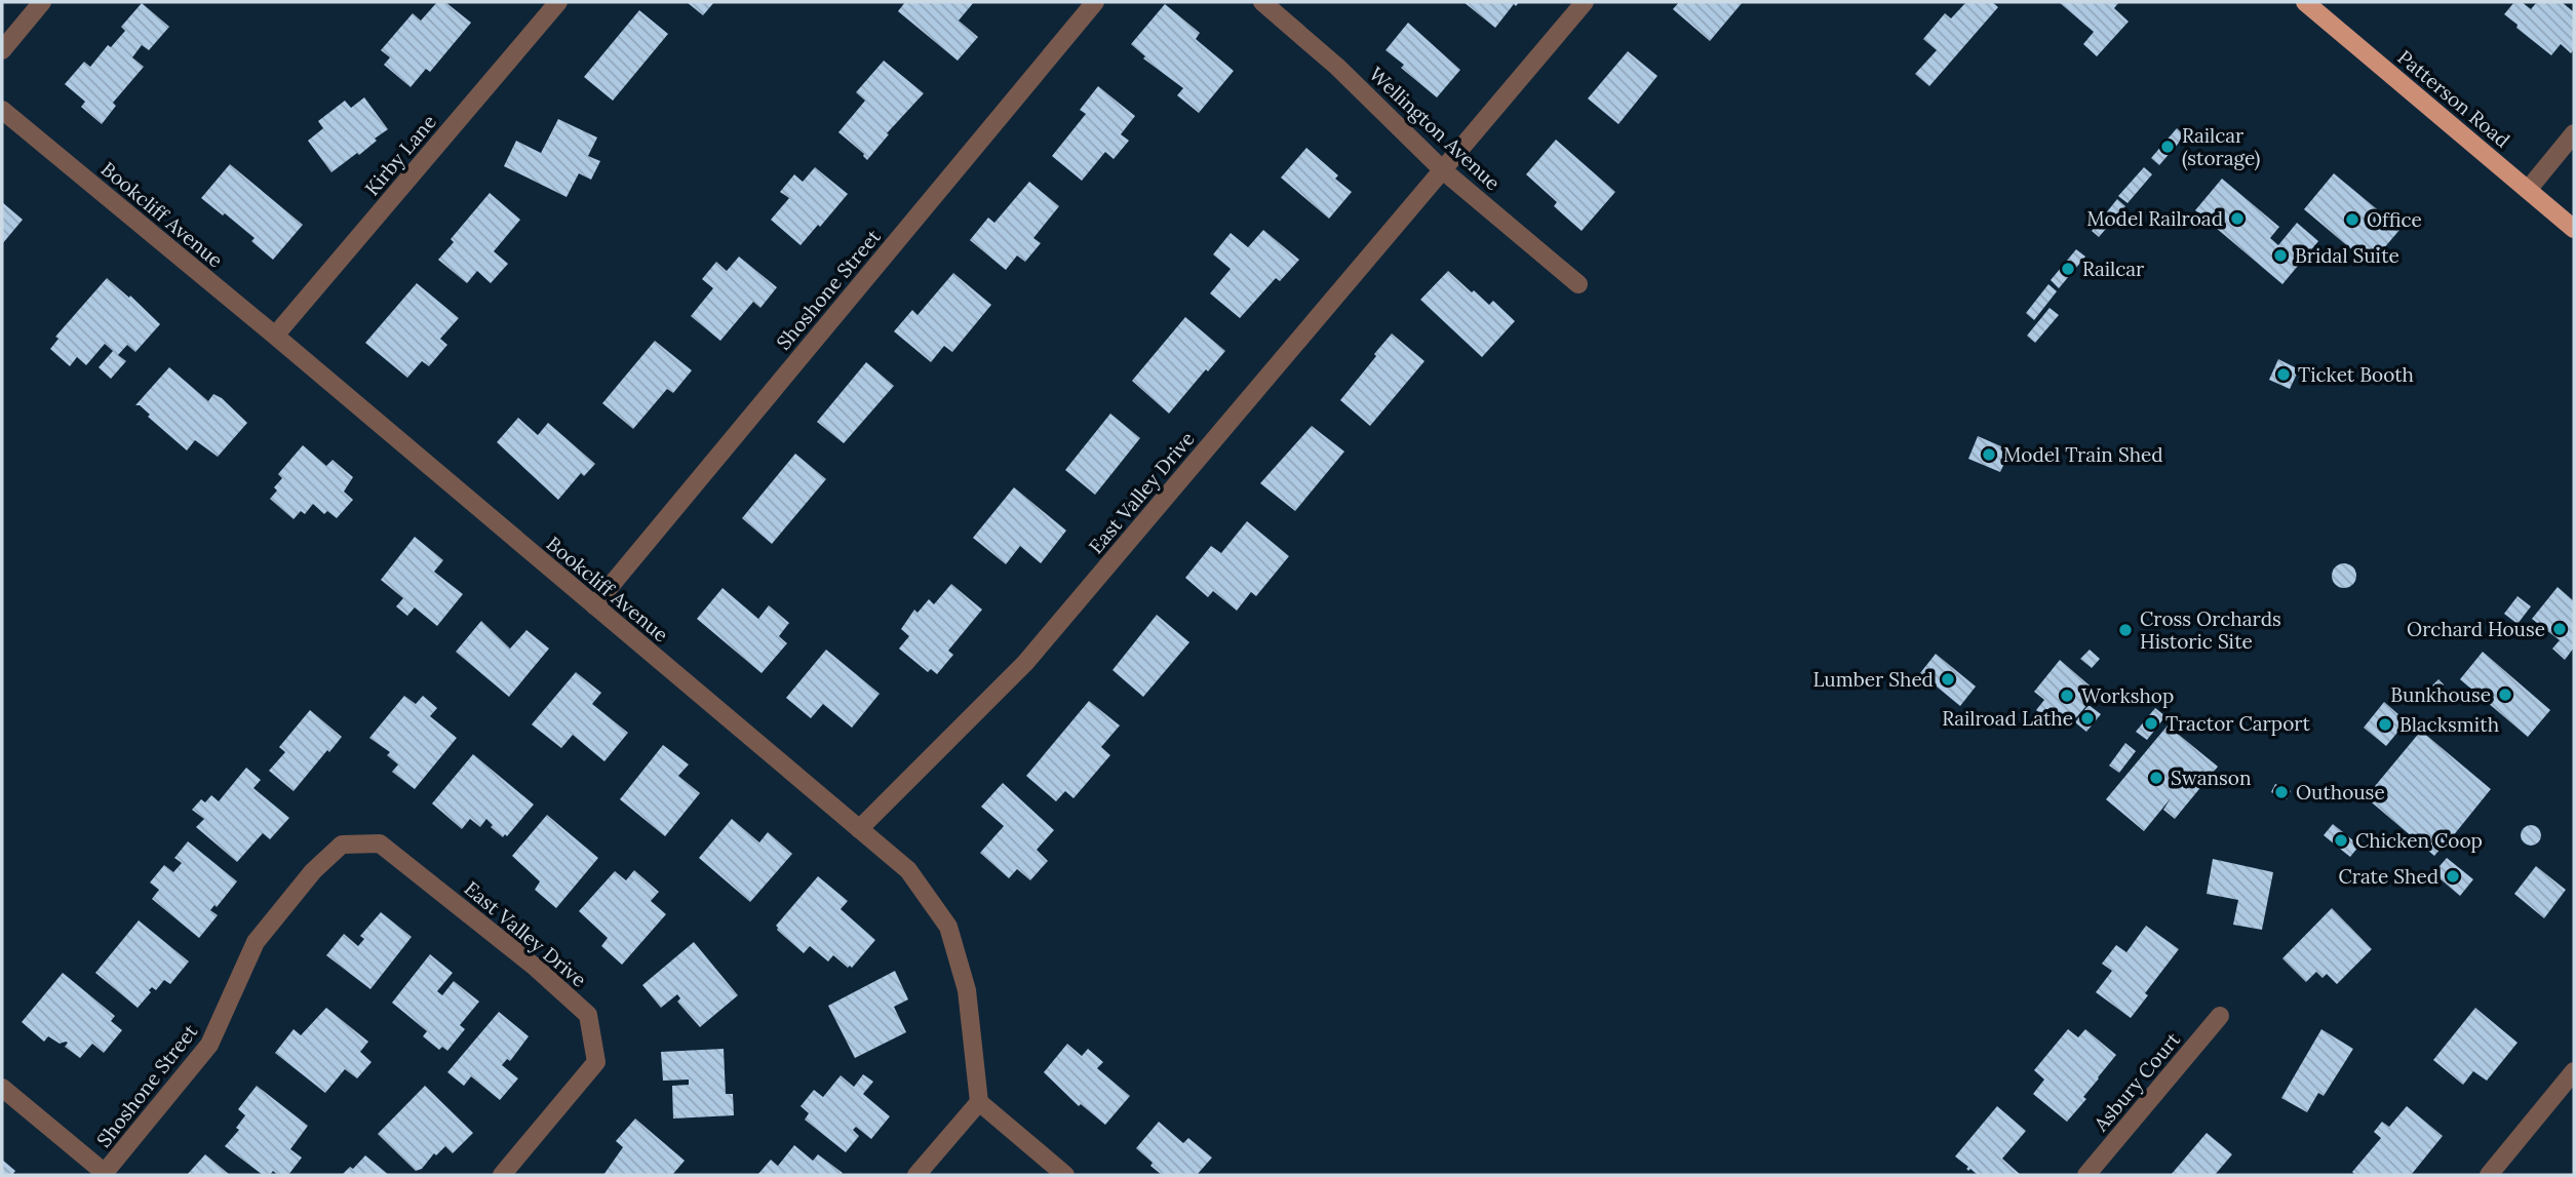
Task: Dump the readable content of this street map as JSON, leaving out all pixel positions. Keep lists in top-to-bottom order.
{
  "streets": {
    "main road": ["Patterson Road"],
    "street": [
      "Wellington Avenue",
      "Kirby Lane",
      "Bookcliff Avenue",
      "Shoshone Street",
      "East Valley Drive",
      "Asbury Court"
    ]
  },
  "crossings": [
    ["Wellington Avenue", "East Valley Drive"],
    ["Kirby Lane", "Bookcliff Avenue"],
    ["Bookcliff Avenue", "Shoshone Street"],
    ["Bookcliff Avenue", "East Valley Drive"],
    ["Shoshone Street", "East Valley Drive"]
  ],
  "places": [
    "Railcar (storage)",
    "Model Railroad",
    "Office",
    "Bridal Suite",
    "Railcar",
    "Ticket Booth",
    "Model Train Shed",
    "Orchard House",
    "Cross Orchards Historic Site",
    "Lumber Shed",
    "Bunkhouse",
    "Workshop",
    "Railroad Lathe",
    "Tractor Carport",
    "Blacksmith",
    "Swanson",
    "Outhouse",
    "Chicken Coop",
    "Crate Shed"
  ]
}
